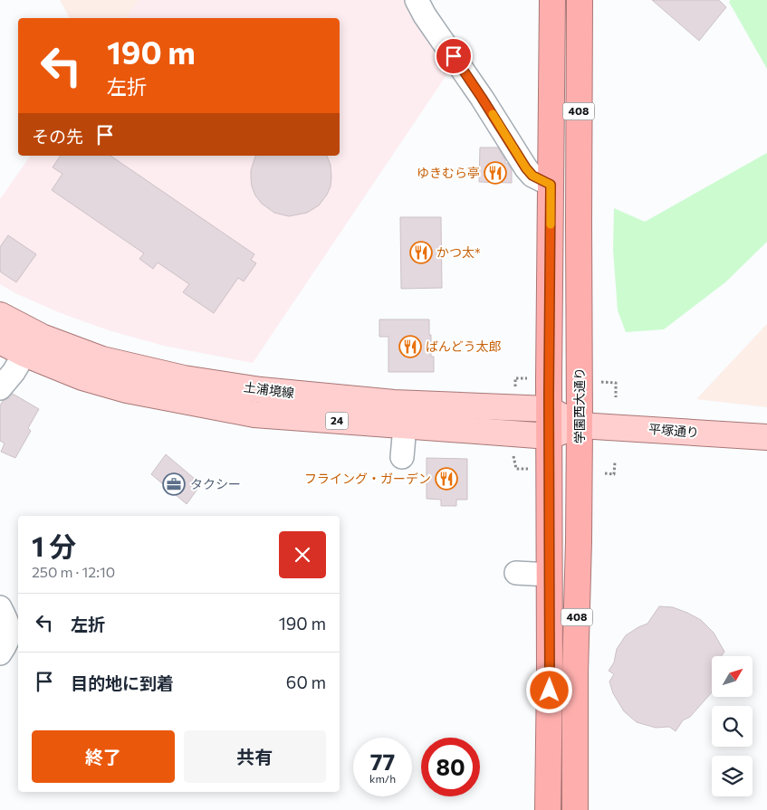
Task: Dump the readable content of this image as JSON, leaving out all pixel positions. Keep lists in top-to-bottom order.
{
  "streets": {
    "highway": ["408", "学園西大通り"],
    "main road": ["土浦境線", "24", "平塚通り"]
  },
  "crossings": [
    ["408", "土浦境線"],
    ["408", "平塚通り"],
    ["土浦境線", "平塚通り"],
    ["学園西大通り", "平塚通り"]
  ],
  "places": {
    "restaurant": [
      "ゆきむら亭",
      "かつ太*",
      "ばんどう太郎",
      "フライング・ガーデン"
    ],
    "office": ["タクシー"]
  },
  "north": "top right",
  "page": {
    "turn": ["190 m", "左折"],
    "then": "その先",
    "heading": ["1 分", "250 m · 12:10"],
    "list": [
      {
        "name": "左折",
        "value": "190 m"
      },
      {
        "name": "目的地に到着",
        "value": "60 m"
      }
    ],
    "buttons": ["終了", "共有"],
    "speed": "77 km/h",
    "limit": "80"
  }
}
